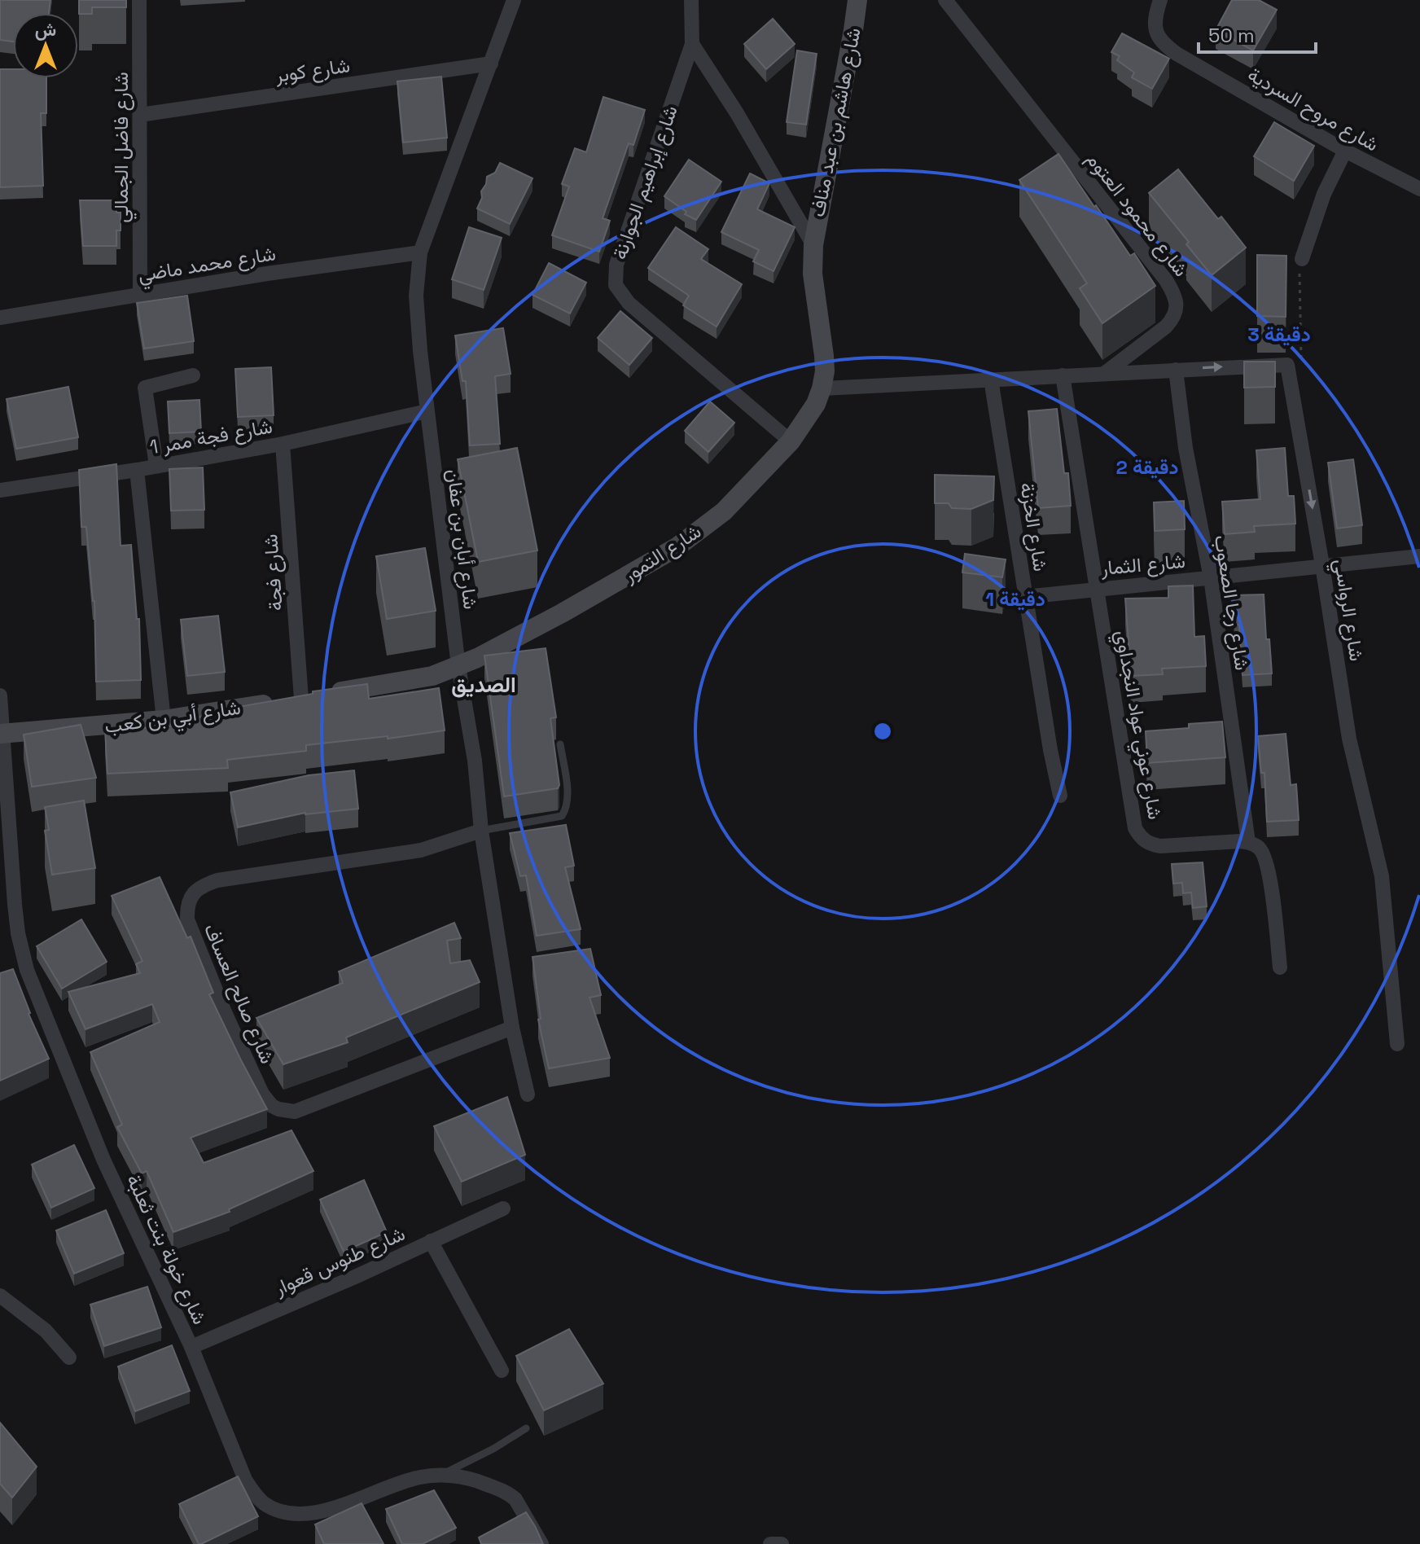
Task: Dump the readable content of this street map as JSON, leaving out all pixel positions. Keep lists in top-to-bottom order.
{
  "streets": {
    "street": [
      "شارع كوبر",
      "شارع مروح السردية",
      "شارع هاشم بن عبد مناف",
      "شارع فاضل الجمالي",
      "شارع إبراهيم الجوارنة",
      "شارع محمود العتوم",
      "شارع محمد ماضي",
      "شارع فجة ممر 1",
      "شارع الخزنة",
      "شارع أبان بن عفان",
      "شارع التمور",
      "شارع الثمار",
      "شارع فجة",
      "شارع رجا الصعوب",
      "شارع الرواسي",
      "شارع أبي بن كعب",
      "شارع عوني عواد النجداوي",
      "شارع صالح العساف",
      "شارع خولة بنت ثعلبة",
      "شارع طنوس قعوار"
    ]
  },
  "crossings": [
    ["شارع كوبر", "شارع فاضل الجمالي"],
    ["شارع كوبر", "شارع أبان بن عفان"],
    ["شارع فاضل الجمالي", "شارع محمد ماضي"],
    ["شارع إبراهيم الجوارنة", "شارع التمور"],
    ["شارع محمد ماضي", "شارع أبان بن عفان"],
    ["شارع فجة ممر 1", "شارع أبان بن عفان"],
    ["شارع فجة ممر 1", "شارع فجة"],
    ["شارع الخزنة", "شارع الثمار"],
    ["شارع أبان بن عفان", "شارع التمور"],
    ["شارع أبان بن عفان", "شارع أبي بن كعب"],
    ["شارع أبان بن عفان", "شارع صالح العساف"],
    ["شارع التمور", "شارع أبي بن كعب"],
    ["شارع الثمار", "شارع رجا الصعوب"],
    ["شارع الثمار", "شارع الرواسي"],
    ["شارع الثمار", "شارع عوني عواد النجداوي"],
    ["شارع فجة", "شارع أبي بن كعب"],
    ["شارع رجا الصعوب", "شارع عوني عواد النجداوي"],
    ["شارع أبي بن كعب", "شارع خولة بنت ثعلبة"],
    ["شارع خولة بنت ثعلبة", "شارع طنوس قعوار"]
  ],
  "districts": ["الصديق"],
  "scale_bar": "50 m",
  "north": "top",
  "rings": ["3 دقيقة", "2 دقيقة", "1 دقيقة"]
}
